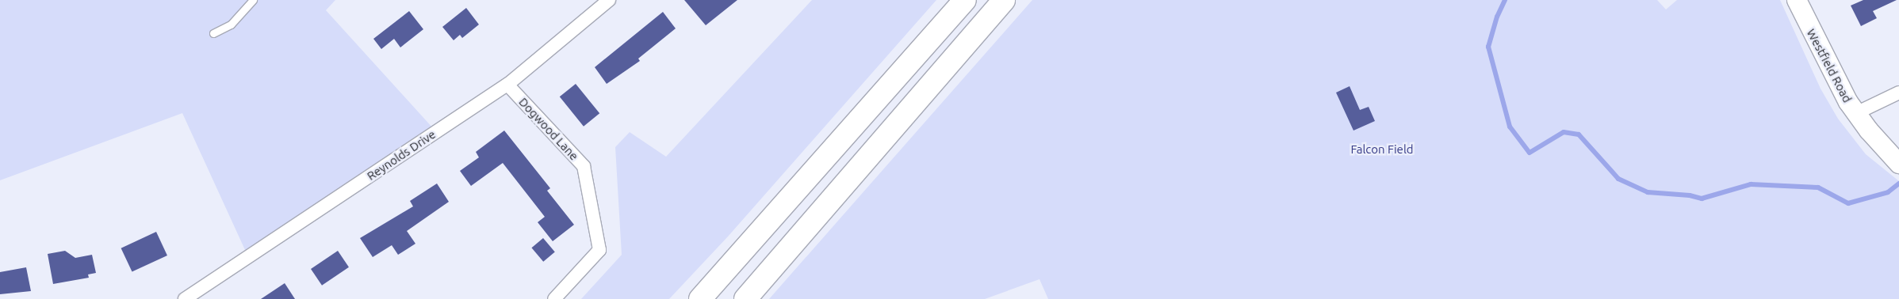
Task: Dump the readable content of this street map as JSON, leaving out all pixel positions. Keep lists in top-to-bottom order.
{
  "streets": {
    "street": ["Westfield Road", "Dogwood Lane", "Reynolds Drive"]
  },
  "crossings": [
    ["Dogwood Lane", "Reynolds Drive"]
  ],
  "parks": ["Falcon Field"]
}
